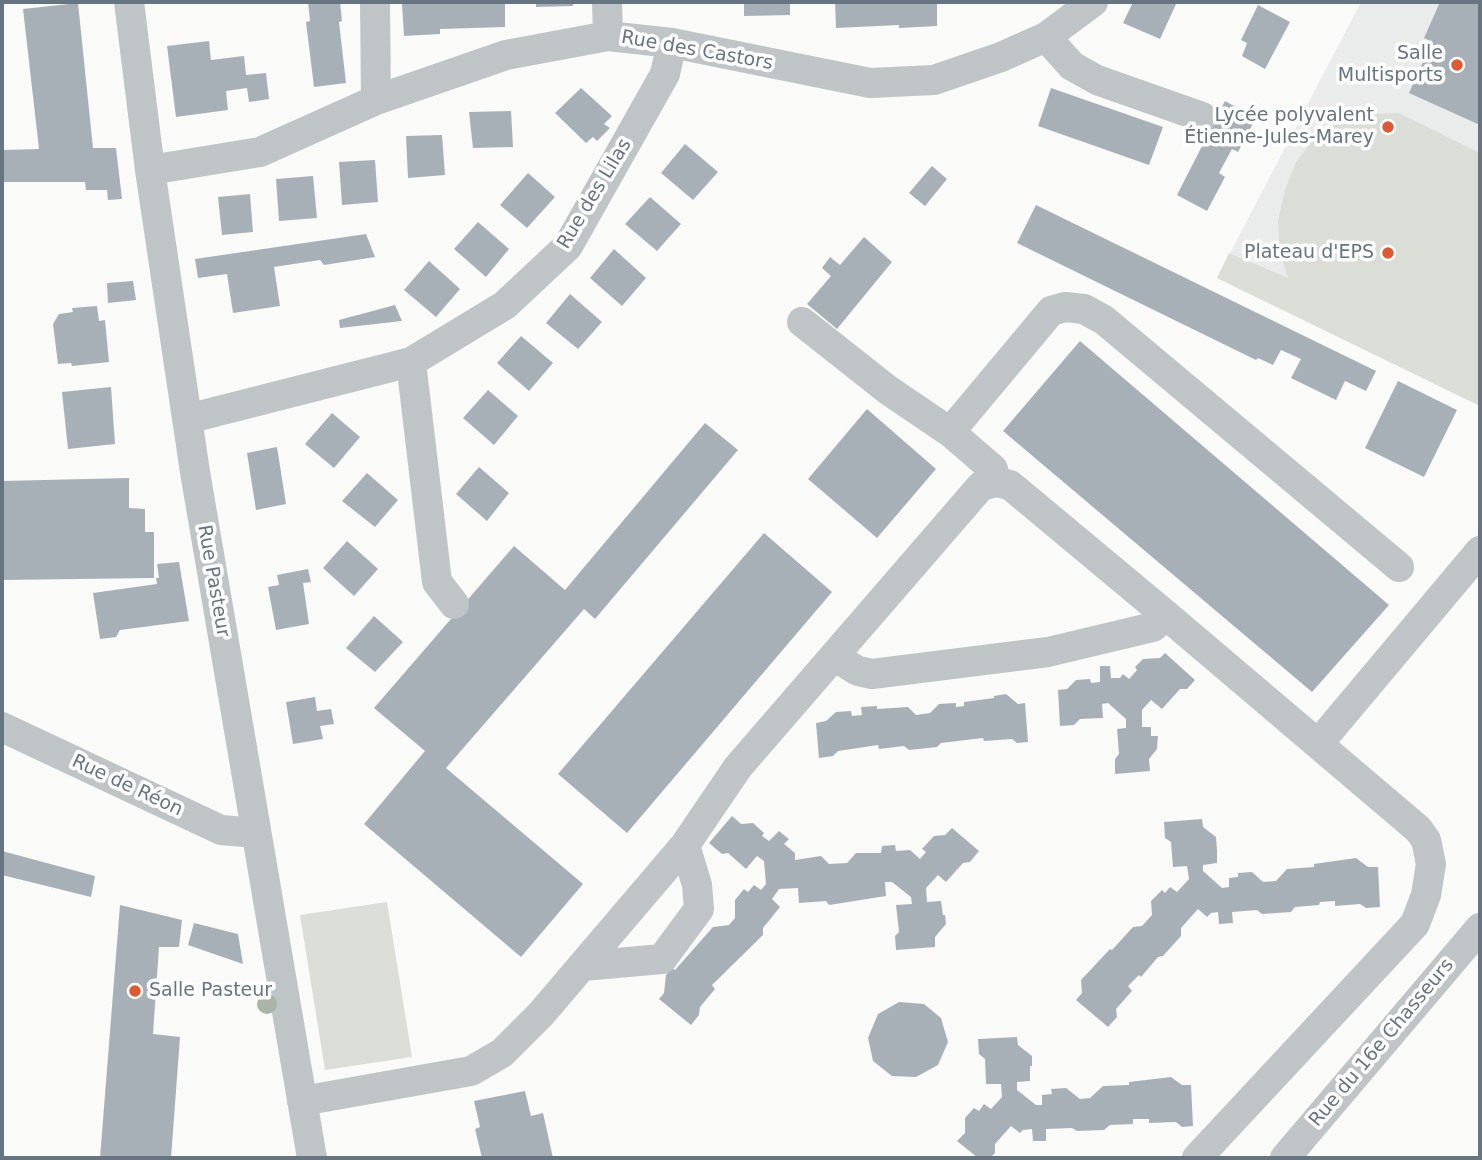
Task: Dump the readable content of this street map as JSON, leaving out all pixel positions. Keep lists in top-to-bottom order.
{
  "streets": {
    "street": [
      "Rue des Castors",
      "Rue des Lilas",
      "Rue Pasteur",
      "Rue de Réon",
      "Rue du 16e Chasseurs"
    ]
  },
  "crossings": [
    ["Rue des Castors", "Rue des Lilas"],
    ["Rue des Castors", "Rue Pasteur"],
    ["Rue des Lilas", "Rue Pasteur"],
    ["Rue Pasteur", "Rue de Réon"]
  ],
  "places": [
    "Salle Multisports",
    "Lycée polyvalent Étienne-Jules-Marey",
    "Plateau d'EPS",
    "Salle Pasteur"
  ]
}
